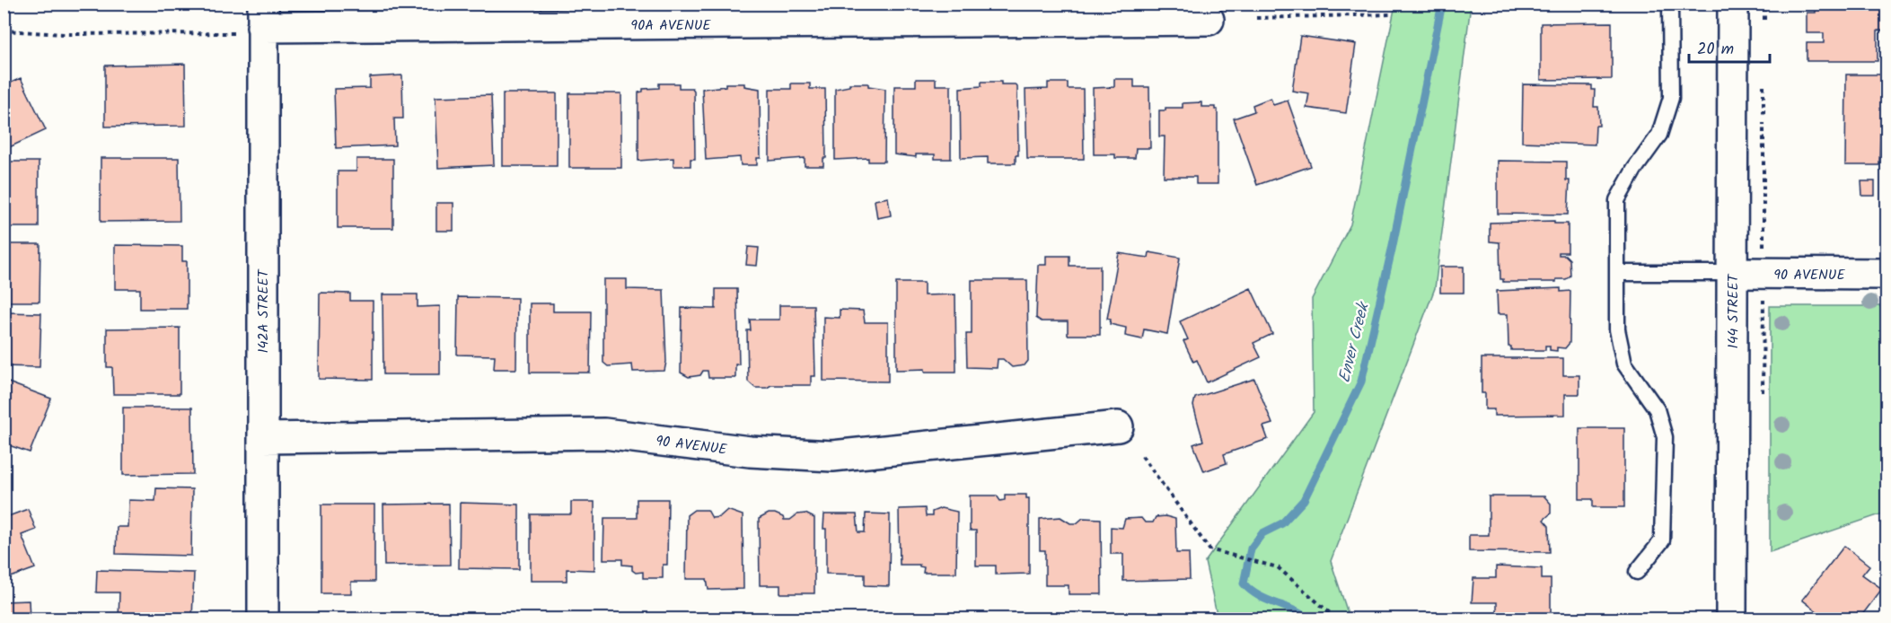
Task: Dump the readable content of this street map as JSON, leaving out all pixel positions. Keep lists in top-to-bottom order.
{
  "streets": {
    "street": [
      "90A AVENUE",
      "90 AVENUE",
      "142A STREET",
      "144 STREET"
    ]
  },
  "crossings": [
    ["90A AVENUE", "142A STREET"],
    ["90 AVENUE", "142A STREET"],
    ["90 AVENUE", "144 STREET"]
  ],
  "water": ["Enver Creek"],
  "scale_bar": "20 m"
}
